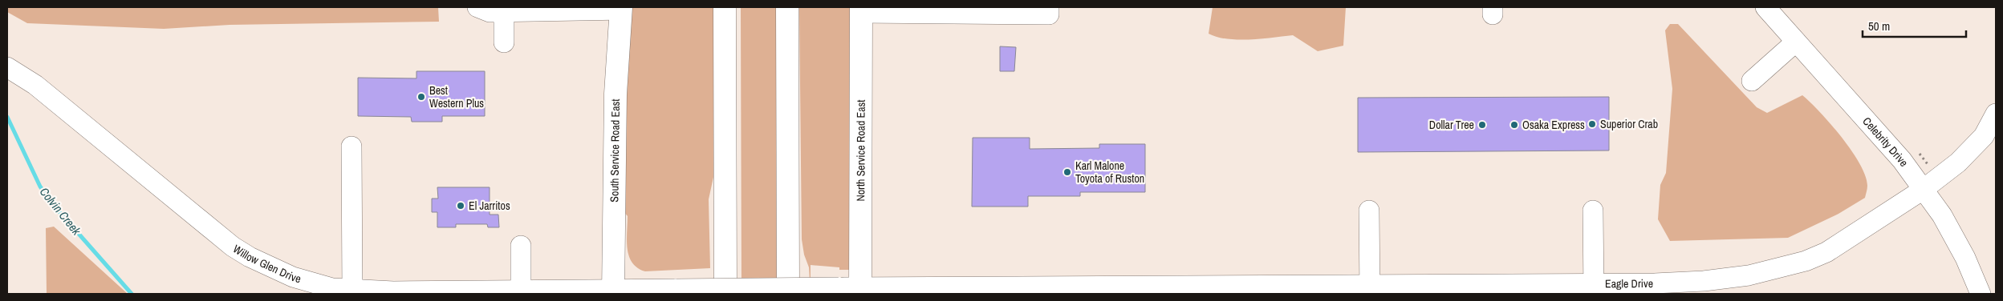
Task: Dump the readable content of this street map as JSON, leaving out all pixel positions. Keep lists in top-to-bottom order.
{
  "streets": {
    "main road": ["South Service Road East", "North Service Road East"],
    "street": ["Celebrity Drive", "Willow Glen Drive", "Eagle Drive"]
  },
  "crossings": [
    ["Celebrity Drive", "Eagle Drive"],
    ["South Service Road East", "Willow Glen Drive"],
    ["South Service Road East", "Eagle Drive"],
    ["North Service Road East", "Eagle Drive"],
    ["Willow Glen Drive", "Eagle Drive"]
  ],
  "water": ["Colvin Creek"],
  "places": [
    "Best Western Plus",
    "Superior Crab",
    "Dollar Tree",
    "Osaka Express",
    "Karl Malone Toyota of Ruston",
    "El Jarritos"
  ],
  "scale_bar": "50 m"
}
